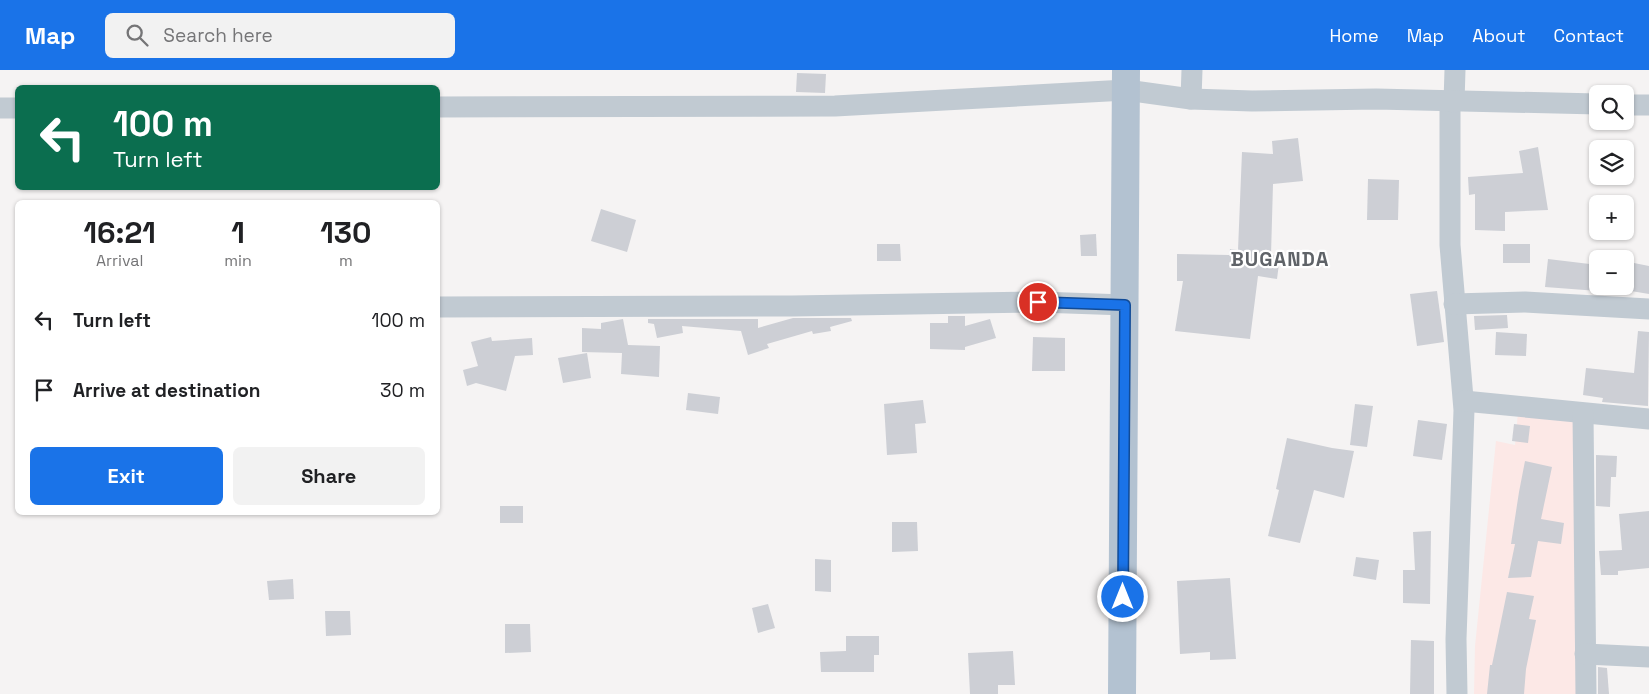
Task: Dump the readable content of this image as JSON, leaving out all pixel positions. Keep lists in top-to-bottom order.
{
  "districts": ["BUGANDA"],
  "page": {
    "header": "Map",
    "search": "Search here",
    "nav": [
      "Home",
      "Map",
      "About",
      "Contact"
    ],
    "map_buttons": ["+", "−"],
    "turn": ["100 m", "Turn left"],
    "eta": [
      "16:21",
      "Arrival",
      "1",
      "min",
      "130",
      "m"
    ],
    "list": [
      {
        "name": "Turn left",
        "value": "100 m"
      },
      {
        "name": "Arrive at destination",
        "value": "30 m"
      }
    ],
    "buttons": ["Exit", "Share"]
  }
}
